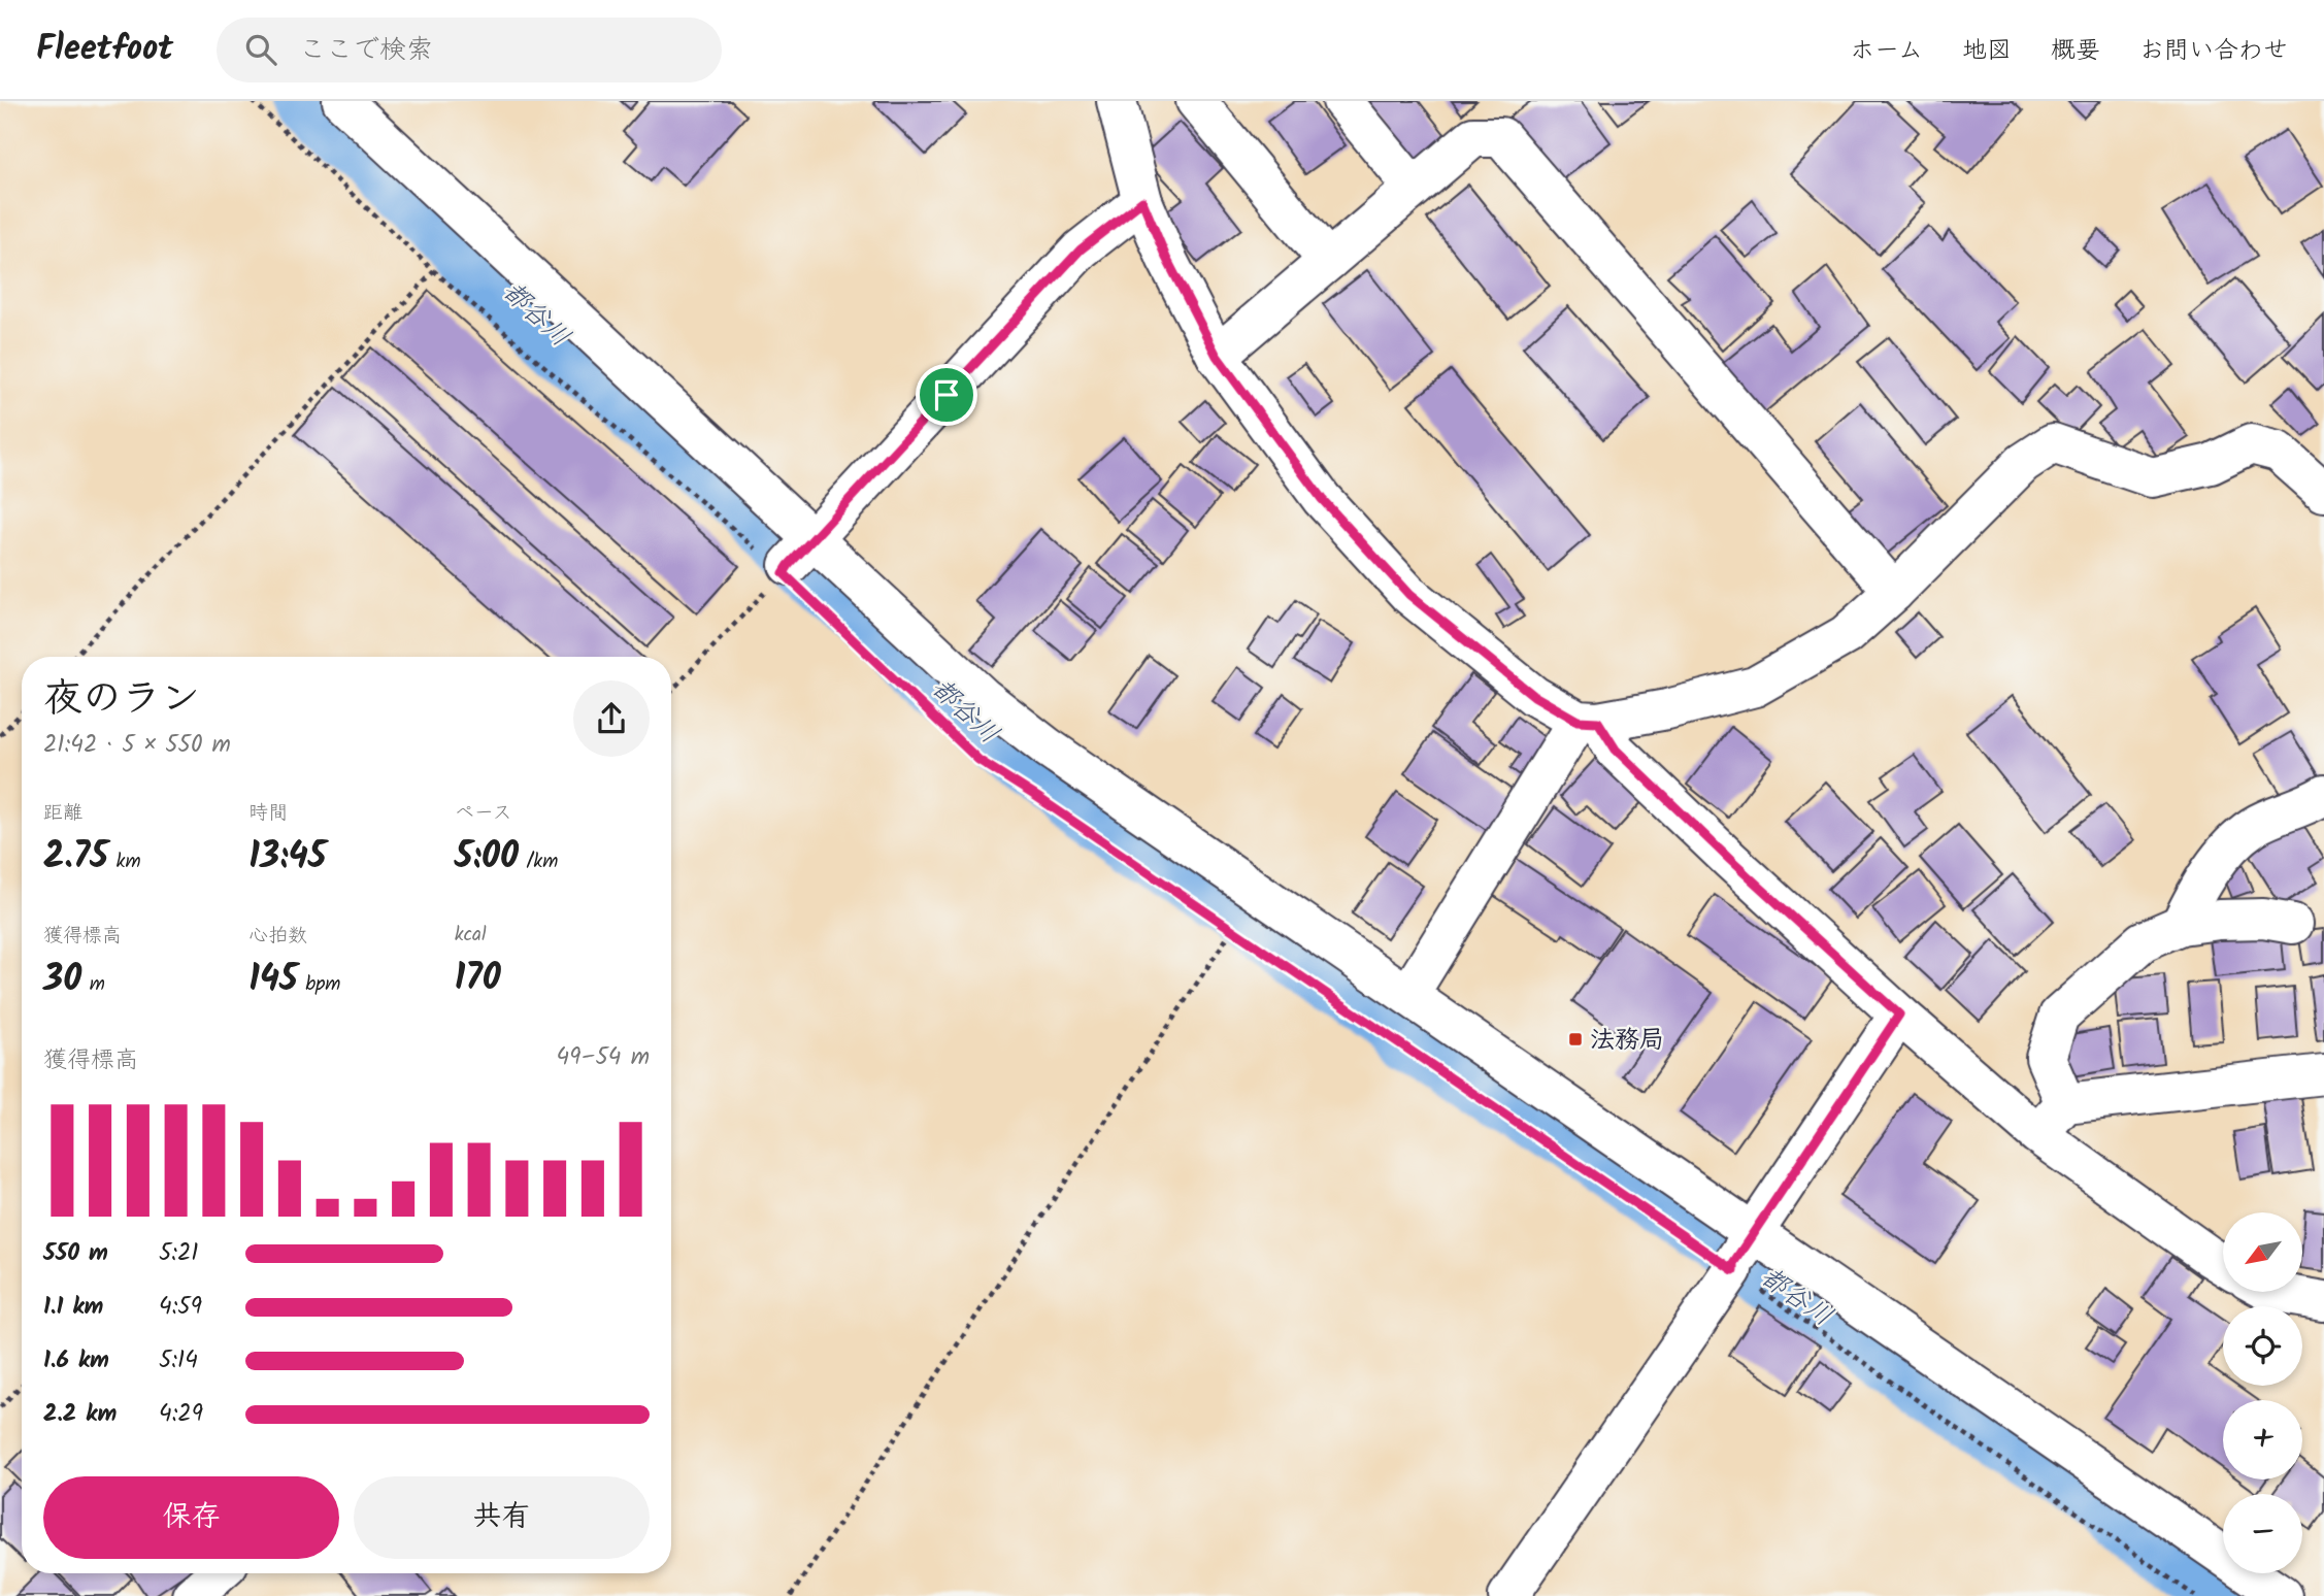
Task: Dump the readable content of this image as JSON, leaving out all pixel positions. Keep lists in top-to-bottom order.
{
  "water": ["都谷川"],
  "places": {
    "transit": ["法務局"]
  },
  "north": "bottom left",
  "page": {
    "header": "Fleetfoot",
    "search": "ここで検索",
    "nav": [
      "ホーム",
      "地図",
      "概要",
      "お問い合わせ"
    ],
    "heading": ["夜のラン", "21:42 · 5 × 550 m"],
    "stats": [
      ["距離", "2.75 km"],
      ["時間", "13:45"],
      ["ペース", "5:00 /km"],
      ["獲得標高", "30 m"],
      ["心拍数", "145 bpm"],
      ["kcal", "170"]
    ],
    "chart": ["獲得標高", "49–54 m"],
    "map_buttons": ["+", "−"],
    "list": [
      {
        "name": "550 m",
        "note": "5:21"
      },
      {
        "name": "1.1 km",
        "note": "4:59"
      },
      {
        "name": "1.6 km",
        "note": "5:14"
      },
      {
        "name": "2.2 km",
        "note": "4:29"
      }
    ],
    "buttons": ["保存", "共有"]
  }
}
